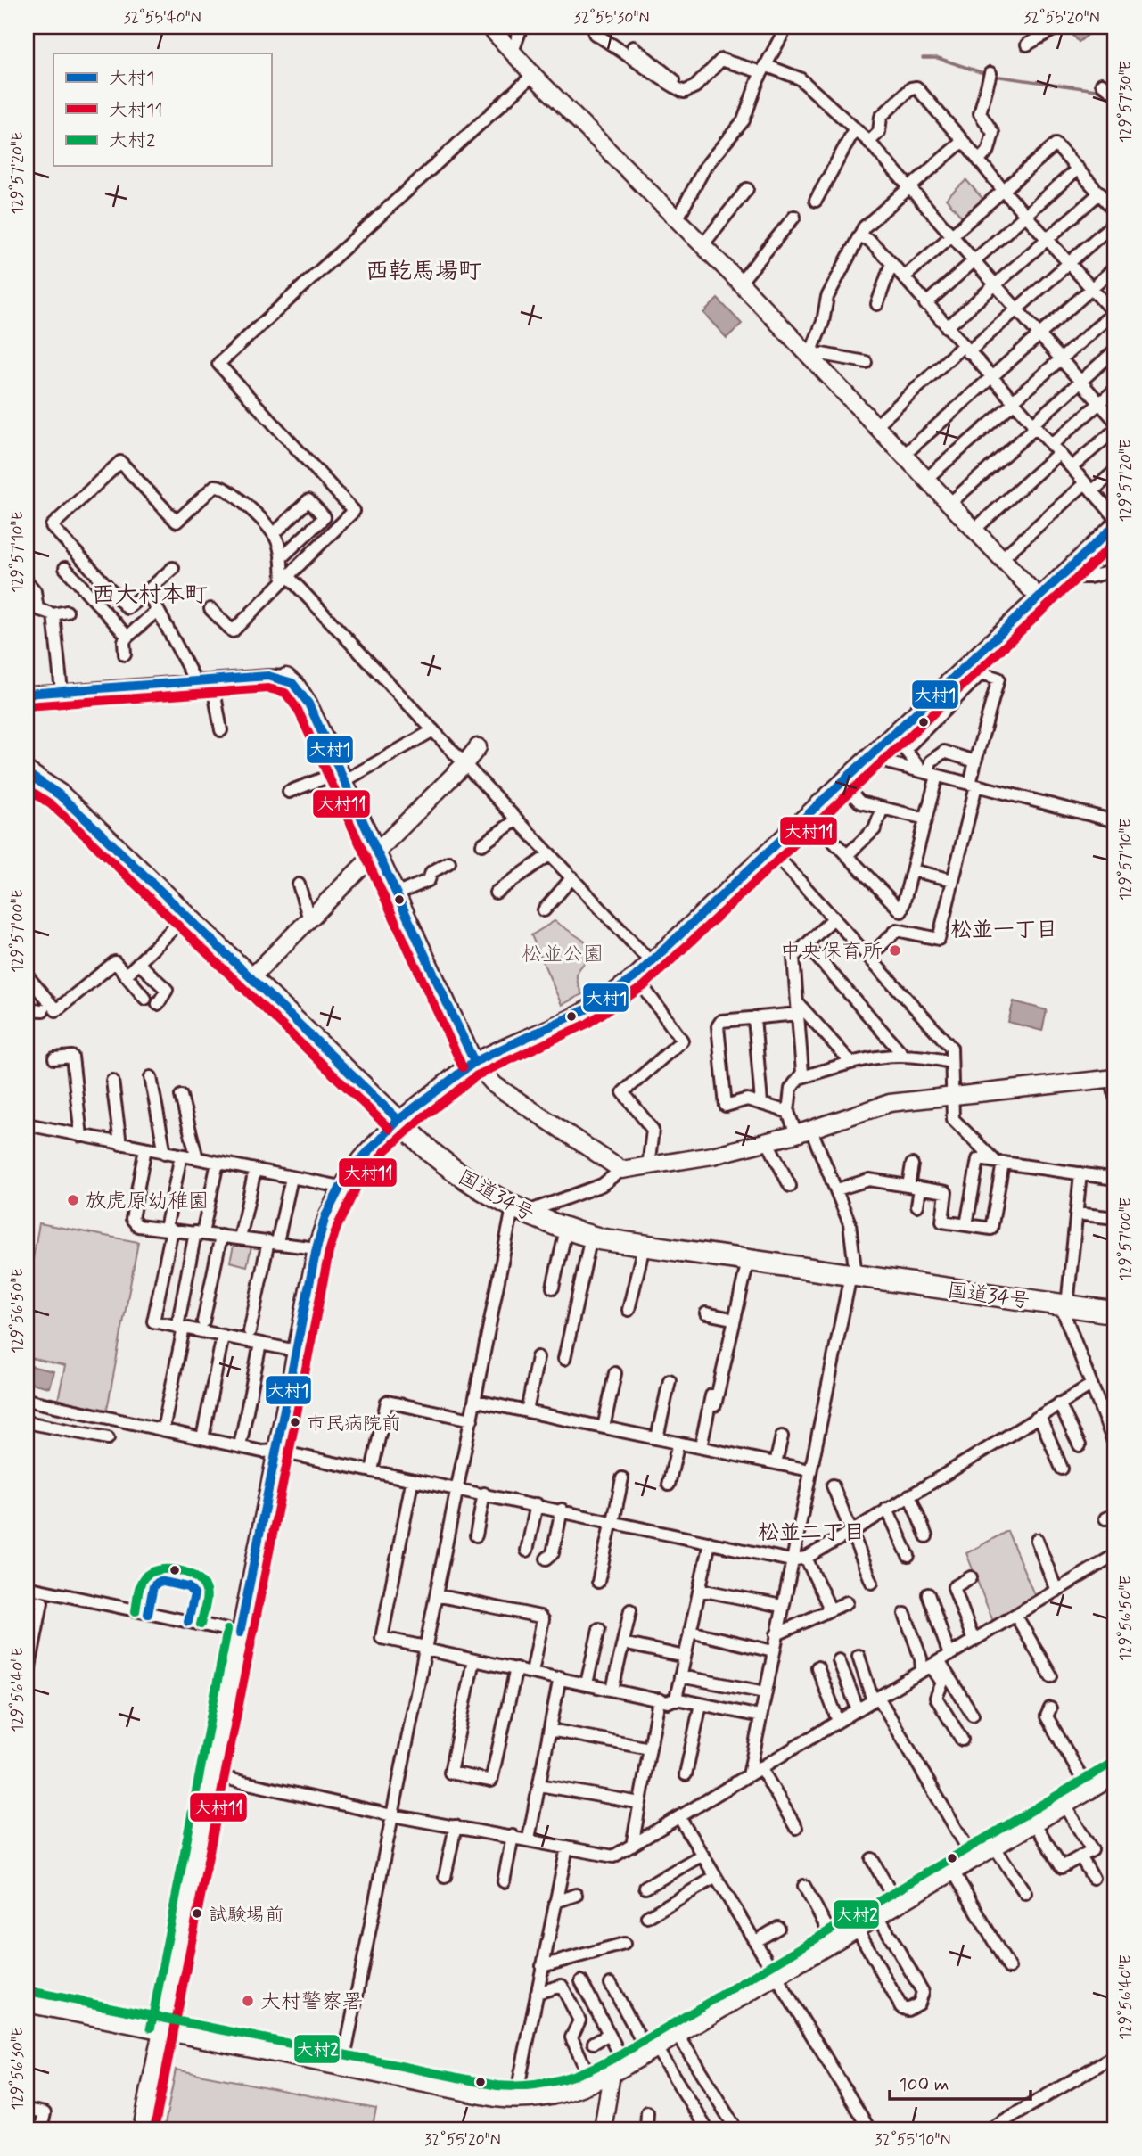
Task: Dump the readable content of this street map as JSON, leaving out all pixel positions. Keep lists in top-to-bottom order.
{
  "streets": {
    "highway": ["国道34号"]
  },
  "districts": [
    "西乾馬場町",
    "西大村本町",
    "松並一丁目",
    "松並二丁目"
  ],
  "parks": ["松並公園"],
  "places": [
    "中央保育所",
    "放虎原幼稚園",
    "市民病院前",
    "試験場前",
    "大村警察署"
  ],
  "lines": ["transit line 大村1", "transit line 大村11", "transit line 大村2"],
  "legend": ["大村1", "大村11", "大村2"],
  "scale_bar": "100 m",
  "coordinates": [
    "32°55'40\"N",
    "32°55'30\"N",
    "32°55'20\"N",
    "129°57'30\"E",
    "129°57'20\"E",
    "129°57'10\"E",
    "129°57'00\"E",
    "129°56'50\"E",
    "129°56'40\"E",
    "129°56'30\"E",
    "32°55'10\"N"
  ]
}
